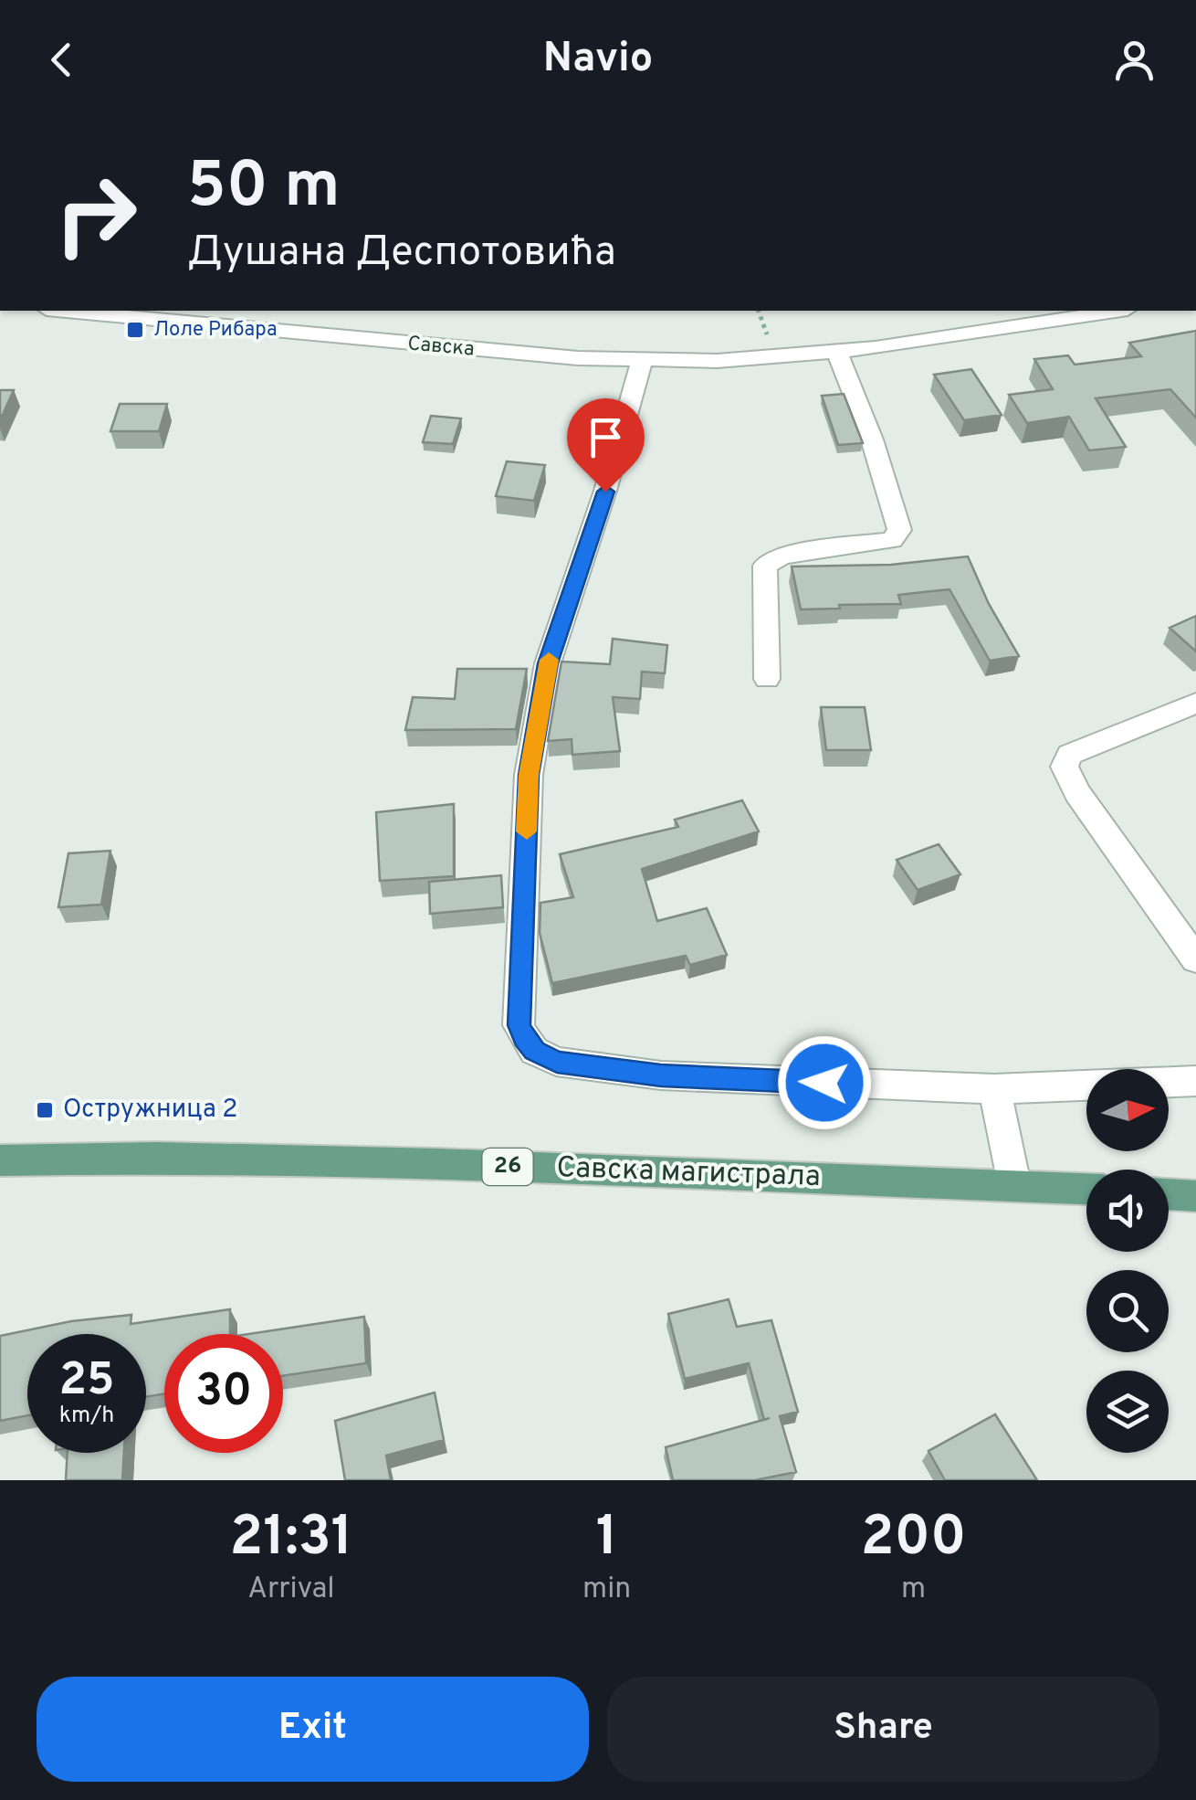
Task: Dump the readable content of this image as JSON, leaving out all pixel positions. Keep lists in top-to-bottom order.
{
  "streets": {
    "main road": ["26", "Савска магистрала"],
    "street": ["Савска"]
  },
  "places": {
    "transit": ["Лоле Рибара", "Остружница 2"]
  },
  "north": "right",
  "page": {
    "header": "Navio",
    "turn": ["50 m", "Душана Деспотовића"],
    "speed": "25 km/h",
    "limit": "30",
    "eta": [
      "21:31",
      "Arrival",
      "1",
      "min",
      "200",
      "m"
    ],
    "buttons": ["Exit", "Share"]
  }
}
